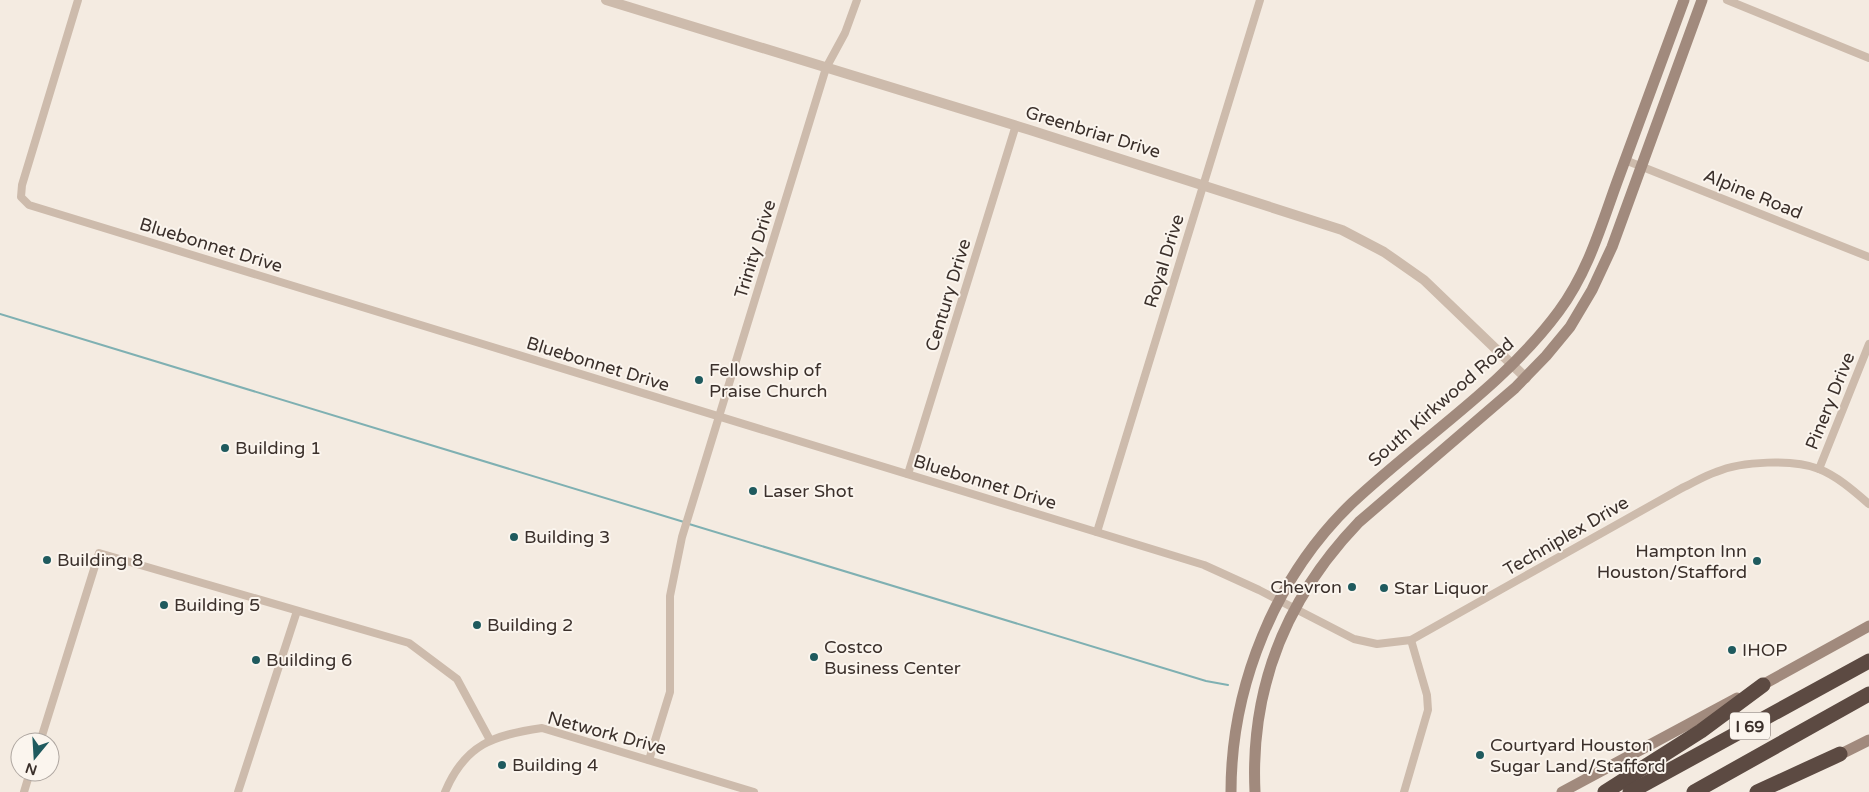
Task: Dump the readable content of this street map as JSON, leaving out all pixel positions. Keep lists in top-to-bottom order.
{
  "streets": {
    "highway": ["I 69"],
    "main road": ["South Kirkwood Road"],
    "street": [
      "Greenbriar Drive",
      "Alpine Road",
      "Bluebonnet Drive",
      "Trinity Drive",
      "Royal Drive",
      "Century Drive",
      "Pinery Drive",
      "Techniplex Drive",
      "Network Drive"
    ]
  },
  "crossings": [
    ["Greenbriar Drive", "Trinity Drive"],
    ["Greenbriar Drive", "Royal Drive"],
    ["Greenbriar Drive", "Century Drive"],
    ["Greenbriar Drive", "South Kirkwood Road"],
    ["Alpine Road", "South Kirkwood Road"],
    ["Bluebonnet Drive", "Trinity Drive"],
    ["Bluebonnet Drive", "Royal Drive"],
    ["Bluebonnet Drive", "Century Drive"],
    ["Bluebonnet Drive", "South Kirkwood Road"],
    ["Bluebonnet Drive", "Techniplex Drive"],
    ["Trinity Drive", "Network Drive"],
    ["Pinery Drive", "Techniplex Drive"],
    ["South Kirkwood Road", "Techniplex Drive"]
  ],
  "places": [
    "Fellowship of Praise Church",
    "Building 1",
    "Laser Shot",
    "Building 3",
    "Building 8",
    "Hampton Inn Houston/Stafford",
    "Chevron",
    "Star Liquor",
    "Building 5",
    "Building 2",
    "IHOP",
    "Costco Business Center",
    "Building 6",
    "Courtyard Houston Sugar Land/Stafford",
    "Building 4"
  ],
  "north": "bottom"
}
